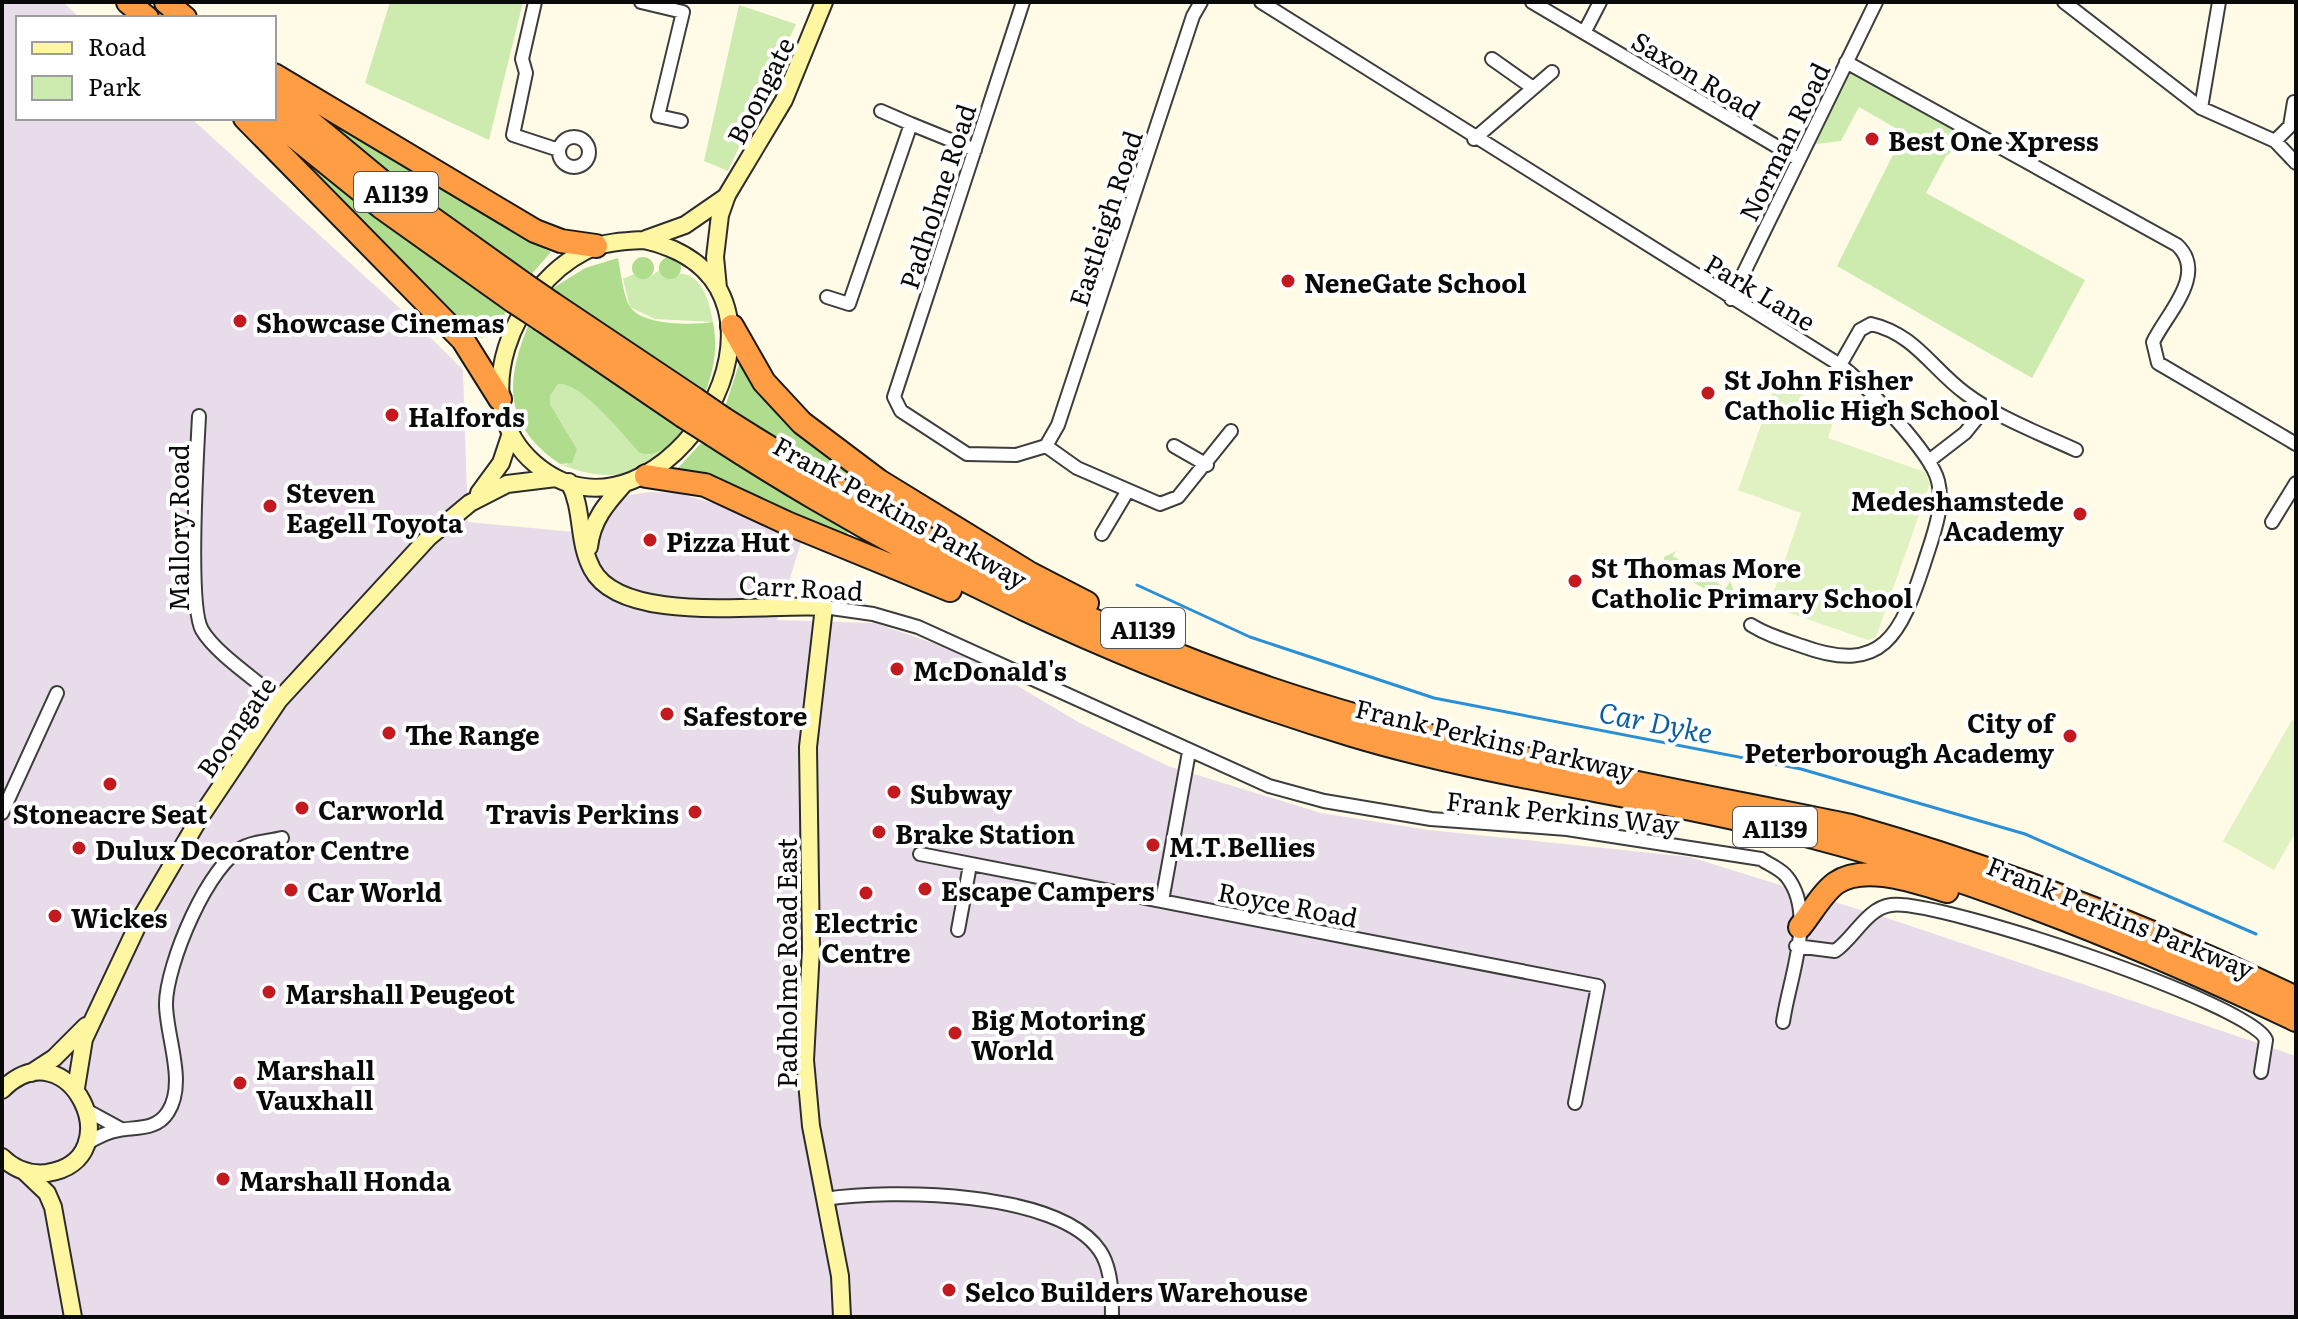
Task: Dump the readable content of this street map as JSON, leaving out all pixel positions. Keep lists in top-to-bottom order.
{
  "streets": {
    "highway": ["A1139", "Frank Perkins Parkway"],
    "street": [
      "Saxon Road",
      "Boongate",
      "Norman Road",
      "Padholme Road",
      "Eastleigh Road",
      "Park Lane",
      "Mallory Road",
      "Carr Road",
      "Frank Perkins Way",
      "Royce Road",
      "Padholme Road East"
    ]
  },
  "crossings": [
    ["Saxon Road", "Norman Road"],
    ["Boongate", "A1139"],
    ["Boongate", "Mallory Road"],
    ["Boongate", "Carr Road"],
    ["Norman Road", "Park Lane"],
    ["A1139", "Frank Perkins Parkway"],
    ["A1139", "Carr Road"],
    ["Padholme Road", "Eastleigh Road"],
    ["Carr Road", "Frank Perkins Way"],
    ["Carr Road", "Padholme Road East"]
  ],
  "water": ["Car Dyke"],
  "places": [
    "Best One Xpress",
    "NeneGate School",
    "Showcase Cinemas",
    "St John Fisher Catholic High School",
    "Halfords",
    "Steven Eagell Toyota",
    "Medeshamstede Academy",
    "Pizza Hut",
    "St Thomas More Catholic Primary School",
    "McDonald's",
    "Safestore",
    "The Range",
    "City of Peterborough Academy",
    "Stoneacre Seat",
    "Subway",
    "Carworld",
    "Travis Perkins",
    "Brake Station",
    "M.T.Bellies",
    "Dulux Decorator Centre",
    "Escape Campers",
    "Car World",
    "Electric Centre",
    "Wickes",
    "Marshall Peugeot",
    "Big Motoring World",
    "Marshall Vauxhall",
    "Marshall Honda",
    "Selco Builders Warehouse"
  ],
  "legend": ["Road", "Park"]
}
